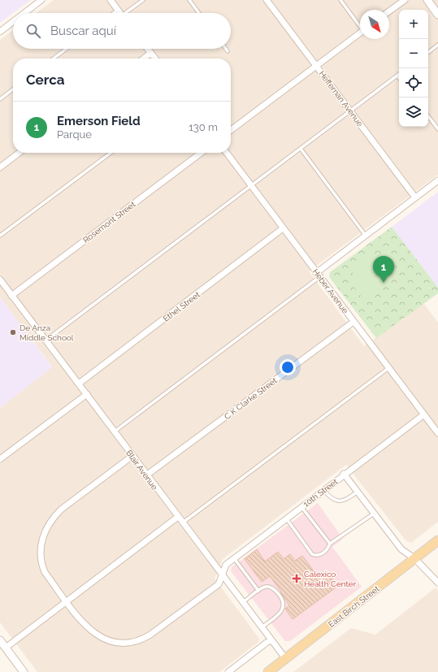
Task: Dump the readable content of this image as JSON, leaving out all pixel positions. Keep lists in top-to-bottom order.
{
  "streets": {
    "main road": ["East Birch Street"],
    "street": [
      "Heffernan Avenue",
      "Rosemont Street",
      "Heber Avenue",
      "Ethel Street",
      "C K Clarke Street",
      "Blair Avenue",
      "10th Street"
    ]
  },
  "crossings": [
    ["Rosemont Street", "Blair Avenue"],
    ["Heber Avenue", "Ethel Street"],
    ["Heber Avenue", "C K Clarke Street"],
    ["Heber Avenue", "10th Street"],
    ["Ethel Street", "Blair Avenue"],
    ["C K Clarke Street", "Blair Avenue"],
    ["Blair Avenue", "10th Street"],
    ["Blair Avenue", "East Birch Street"]
  ],
  "places": {
    "other": ["De Anza Middle School"],
    "health": ["Calexico Health Center"]
  },
  "north": "bottom right",
  "page": {
    "map_buttons": ["+", "−"],
    "search": "Buscar aquí",
    "heading": "Cerca",
    "list": [
      {
        "mark": "1",
        "name": "Emerson Field",
        "note": "Parque",
        "value": "130 m"
      }
    ],
    "pins": "1"
  }
}
